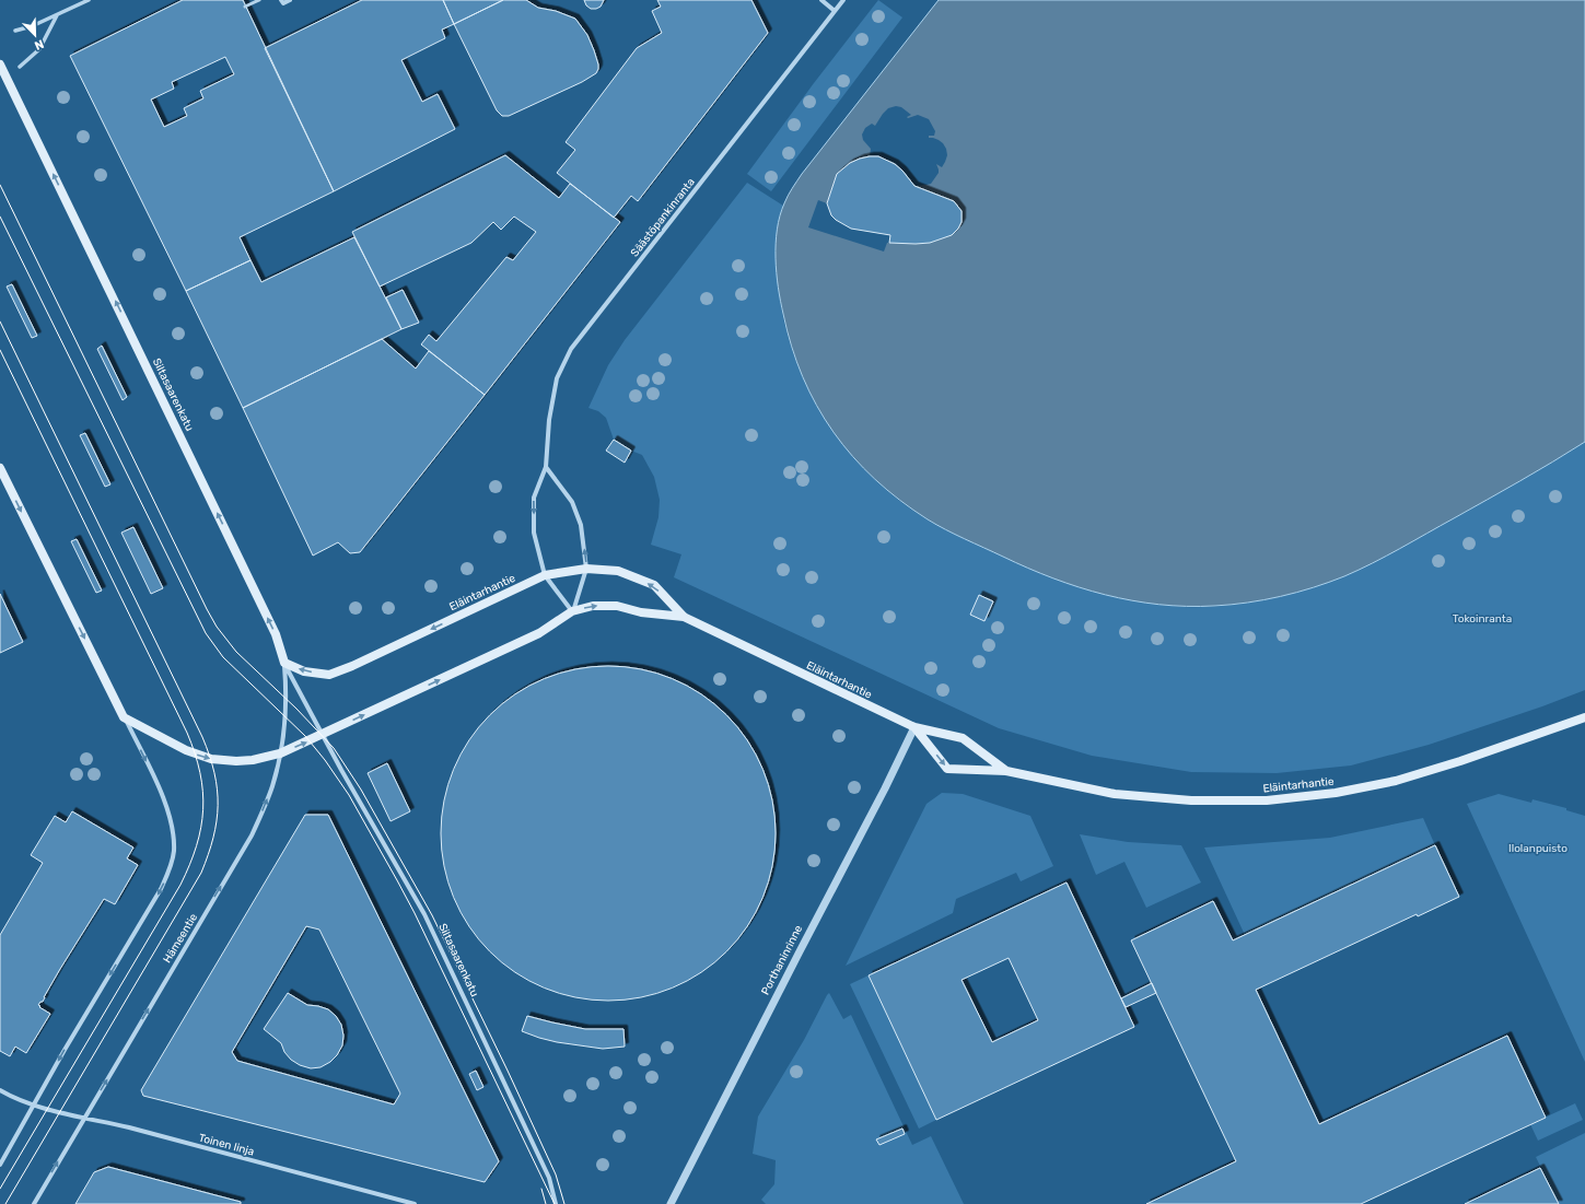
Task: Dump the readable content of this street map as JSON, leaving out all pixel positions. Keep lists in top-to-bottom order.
{
  "streets": {
    "main road": ["Siltasaarenkatu", "Eläintarhantie"],
    "street": [
      "Säästöpankinranta",
      "Hämeentie",
      "Porthaninrinne",
      "Toinen linja"
    ]
  },
  "crossings": [
    ["Säästöpankinranta", "Eläintarhantie"],
    ["Siltasaarenkatu", "Eläintarhantie"],
    ["Siltasaarenkatu", "Hämeentie"],
    ["Eläintarhantie", "Hämeentie"],
    ["Eläintarhantie", "Porthaninrinne"],
    ["Hämeentie", "Toinen linja"]
  ],
  "one_way": ["Siltasaarenkatu", "Hämeentie"],
  "parks": ["Tokoinranta", "Ilolanpuisto"],
  "north": "bottom right"
}
